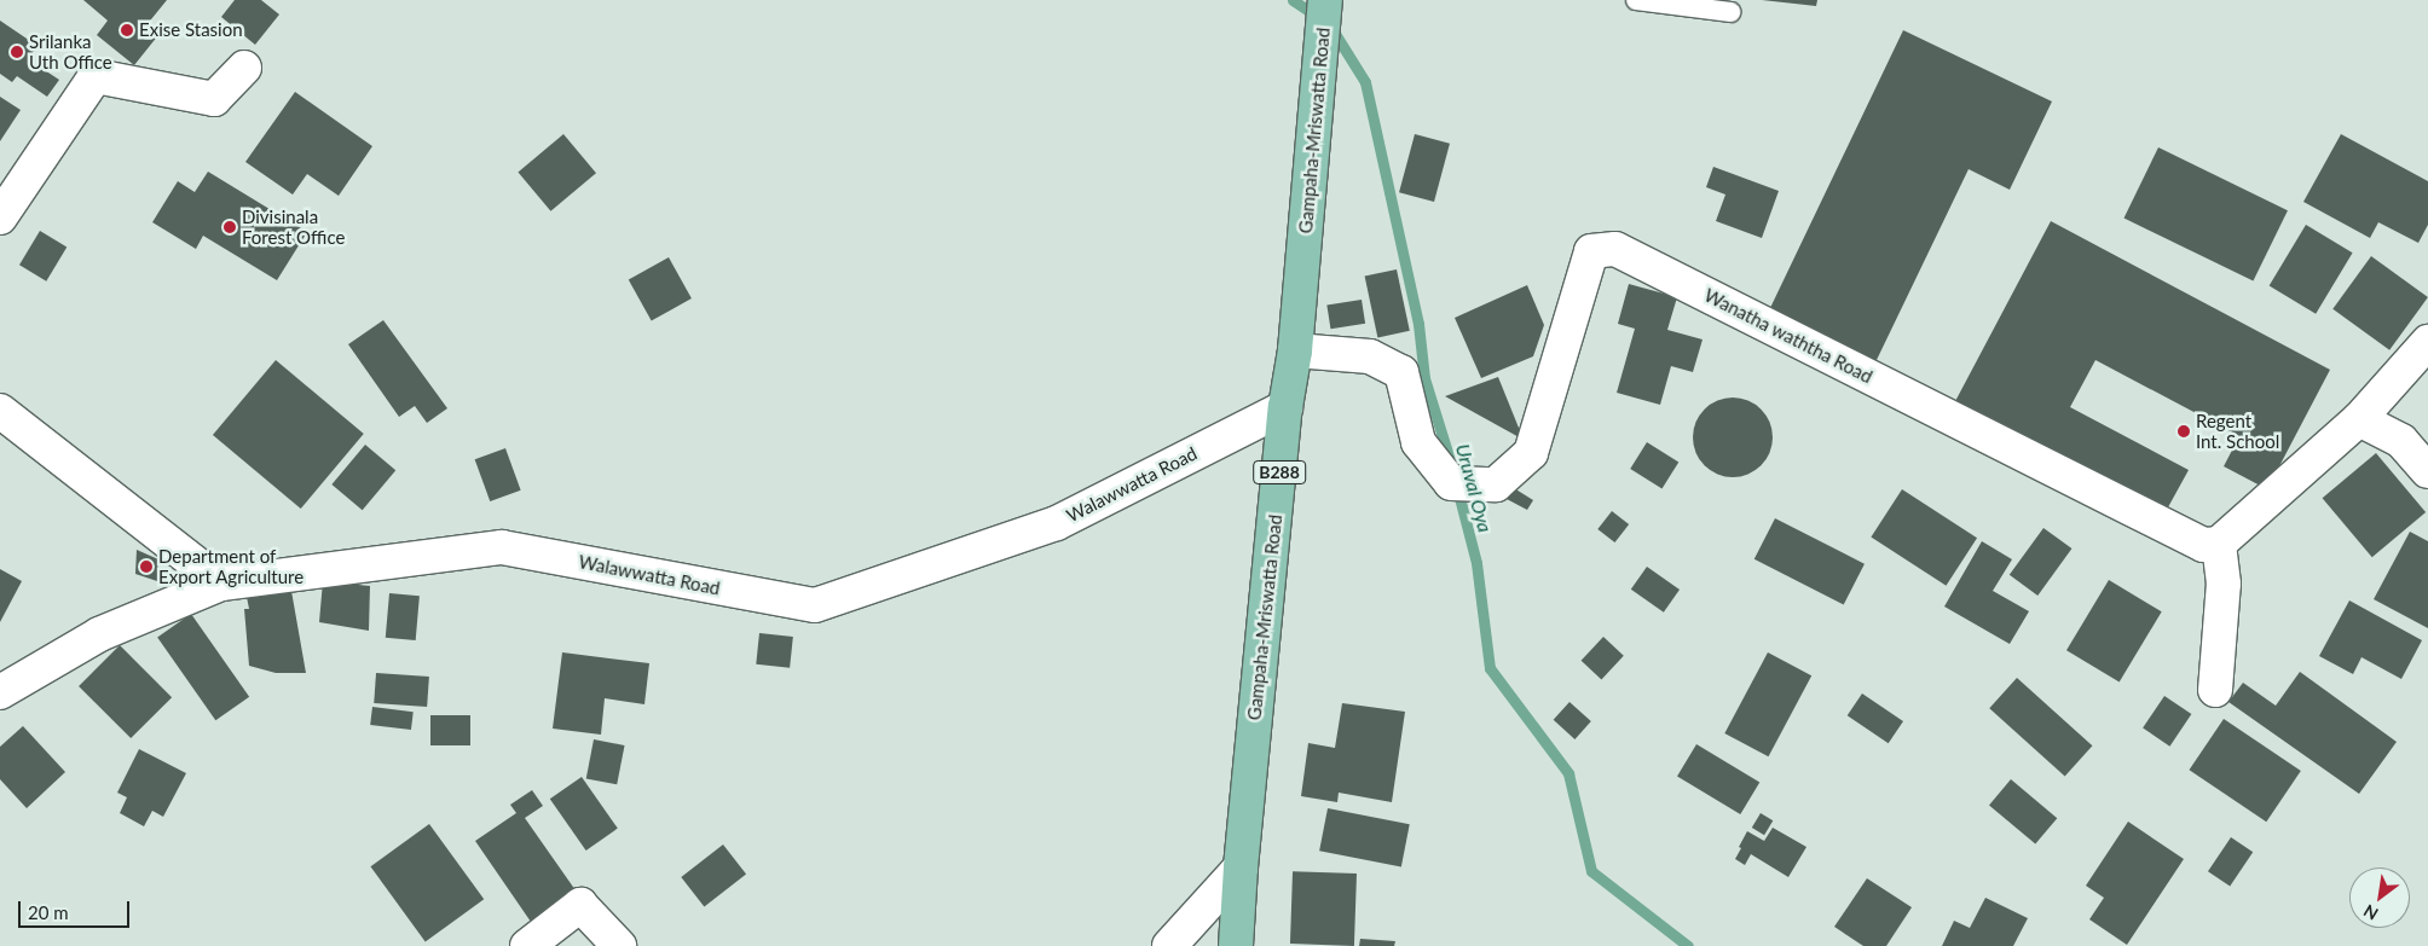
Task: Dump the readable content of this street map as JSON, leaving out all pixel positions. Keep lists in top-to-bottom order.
{
  "streets": {
    "main road": ["Gampaha-Mriswatta Road", "B288"],
    "street": ["Wanatha waththa Road", "Walawwatta Road"]
  },
  "crossings": [
    ["Gampaha-Mriswatta Road", "Wanatha waththa Road"],
    ["Gampaha-Mriswatta Road", "Walawwatta Road"]
  ],
  "water": ["Uruval Oya"],
  "places": [
    "Exise Stasion",
    "Srilanka Uth Office",
    "Divisinala Forest Office",
    "Regent Int. School",
    "Department of Export Agriculture"
  ],
  "scale_bar": "20 m",
  "north": "bottom left"
}
